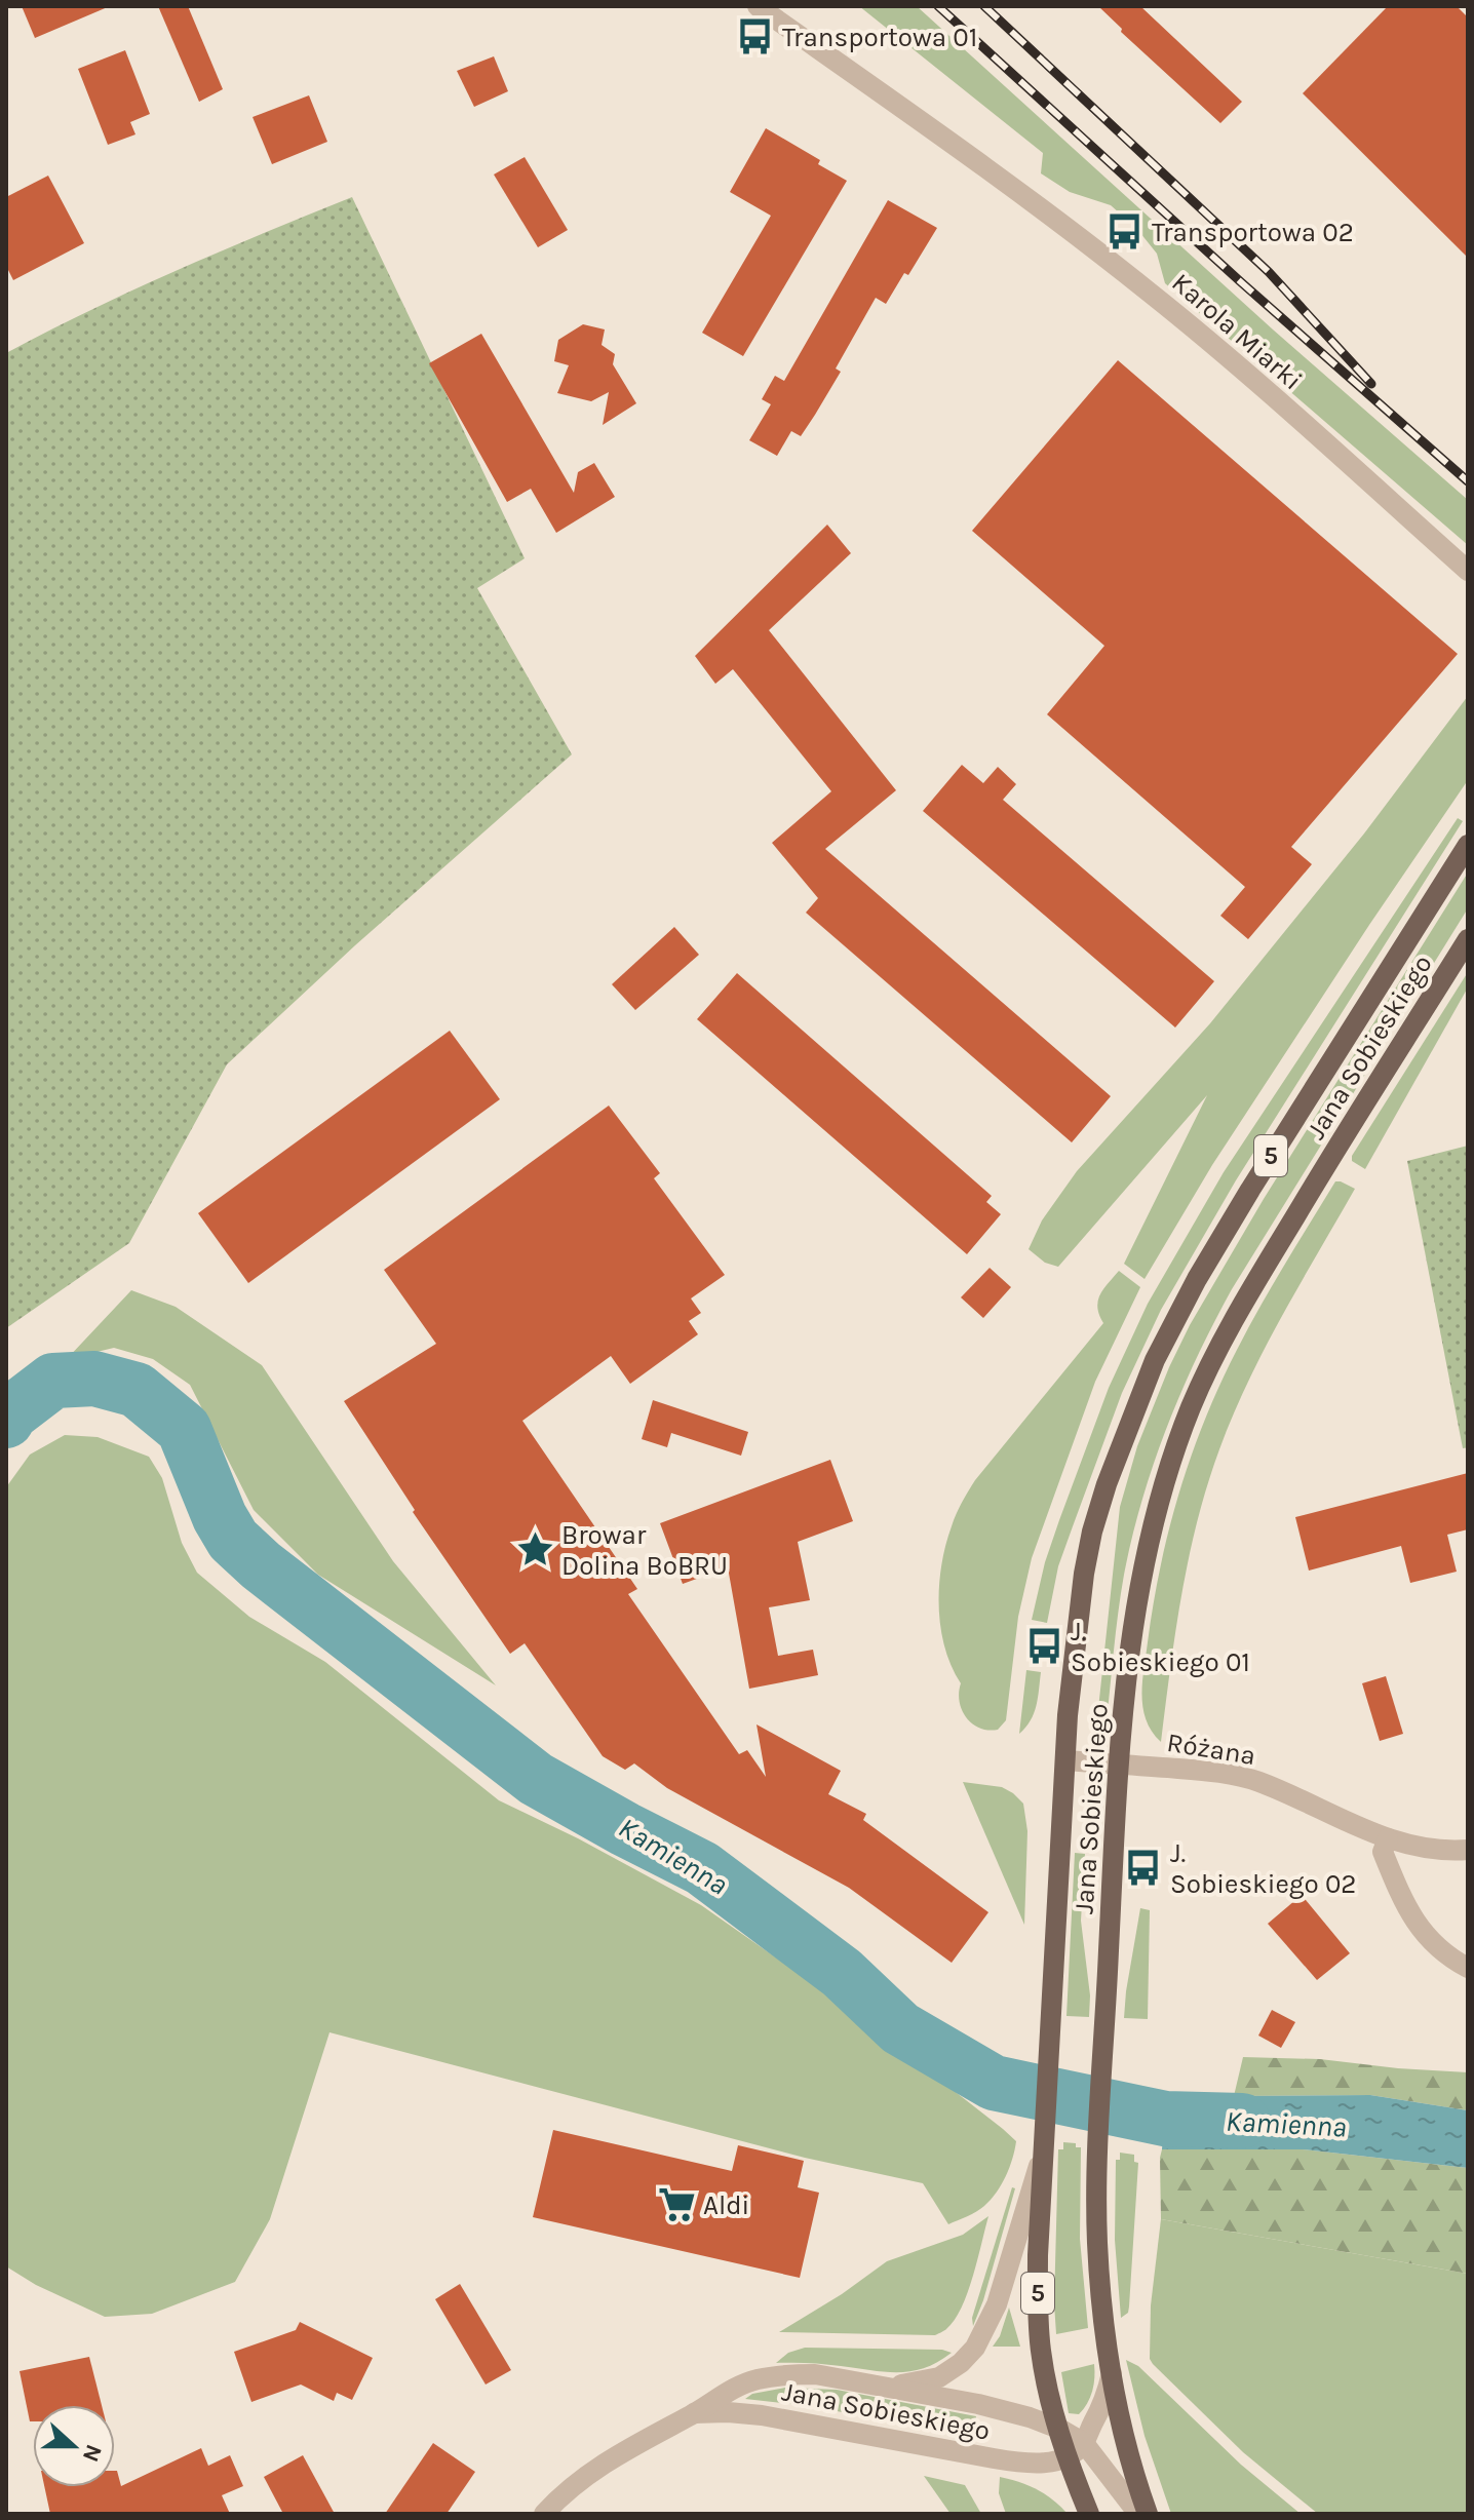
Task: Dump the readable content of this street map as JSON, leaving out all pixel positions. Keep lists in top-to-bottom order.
{
  "streets": {
    "main road": ["Jana Sobieskiego", "5"],
    "street": ["Karola Miarki", "Różana"]
  },
  "crossings": [
    ["Jana Sobieskiego", "5"],
    ["Jana Sobieskiego", "Różana"]
  ],
  "water": ["Kamienna"],
  "places": {
    "bus stop": [
      "Transportowa 01",
      "Transportowa 02",
      "J. Sobieskiego 01",
      "J. Sobieskiego 02"
    ],
    "place": ["Browar Dolina BoBRU"],
    "supermarket": ["Aldi"]
  },
  "north": "right"
}
